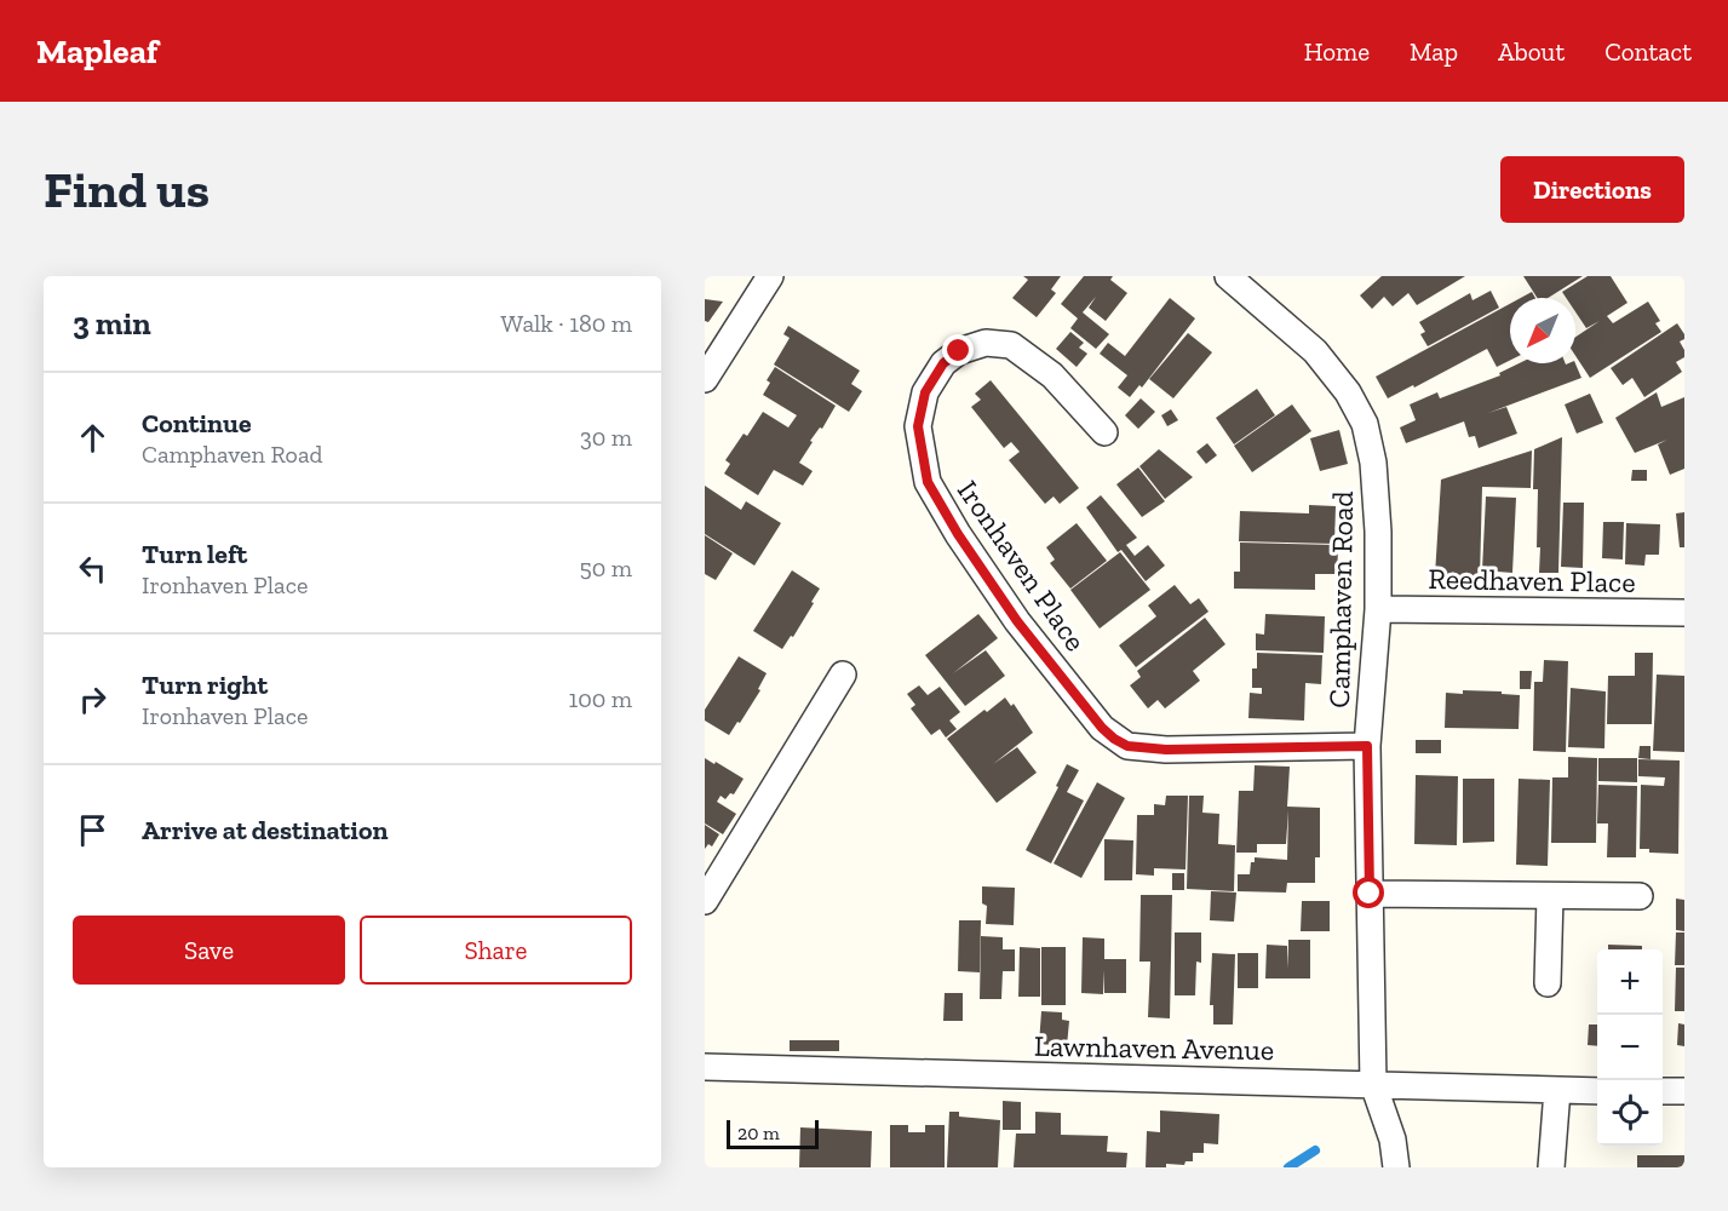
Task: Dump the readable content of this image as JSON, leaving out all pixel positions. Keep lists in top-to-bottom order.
{
  "streets": {
    "street": [
      "Ironhaven Place",
      "Reedhaven Place",
      "Camphaven Road",
      "Lawnhaven Avenue"
    ]
  },
  "crossings": [
    ["Ironhaven Place", "Camphaven Road"],
    ["Reedhaven Place", "Camphaven Road"],
    ["Camphaven Road", "Lawnhaven Avenue"]
  ],
  "scale_bar": "20 m",
  "north": "bottom left",
  "page": {
    "header": "Mapleaf",
    "nav": [
      "Home",
      "Map",
      "About",
      "Contact"
    ],
    "buttons": [
      "Directions",
      ["Save", "Share"]
    ],
    "title": "Find us",
    "heading": ["3 min", "Walk · 180 m"],
    "list": [
      ["Continue", "Camphaven Road", "30 m"],
      ["Turn left", "Ironhaven Place", "50 m"],
      ["Turn right", "Ironhaven Place", "100 m"],
      "Arrive at destination"
    ],
    "map_buttons": ["+", "−"],
    "scale": "20 m"
  }
}
